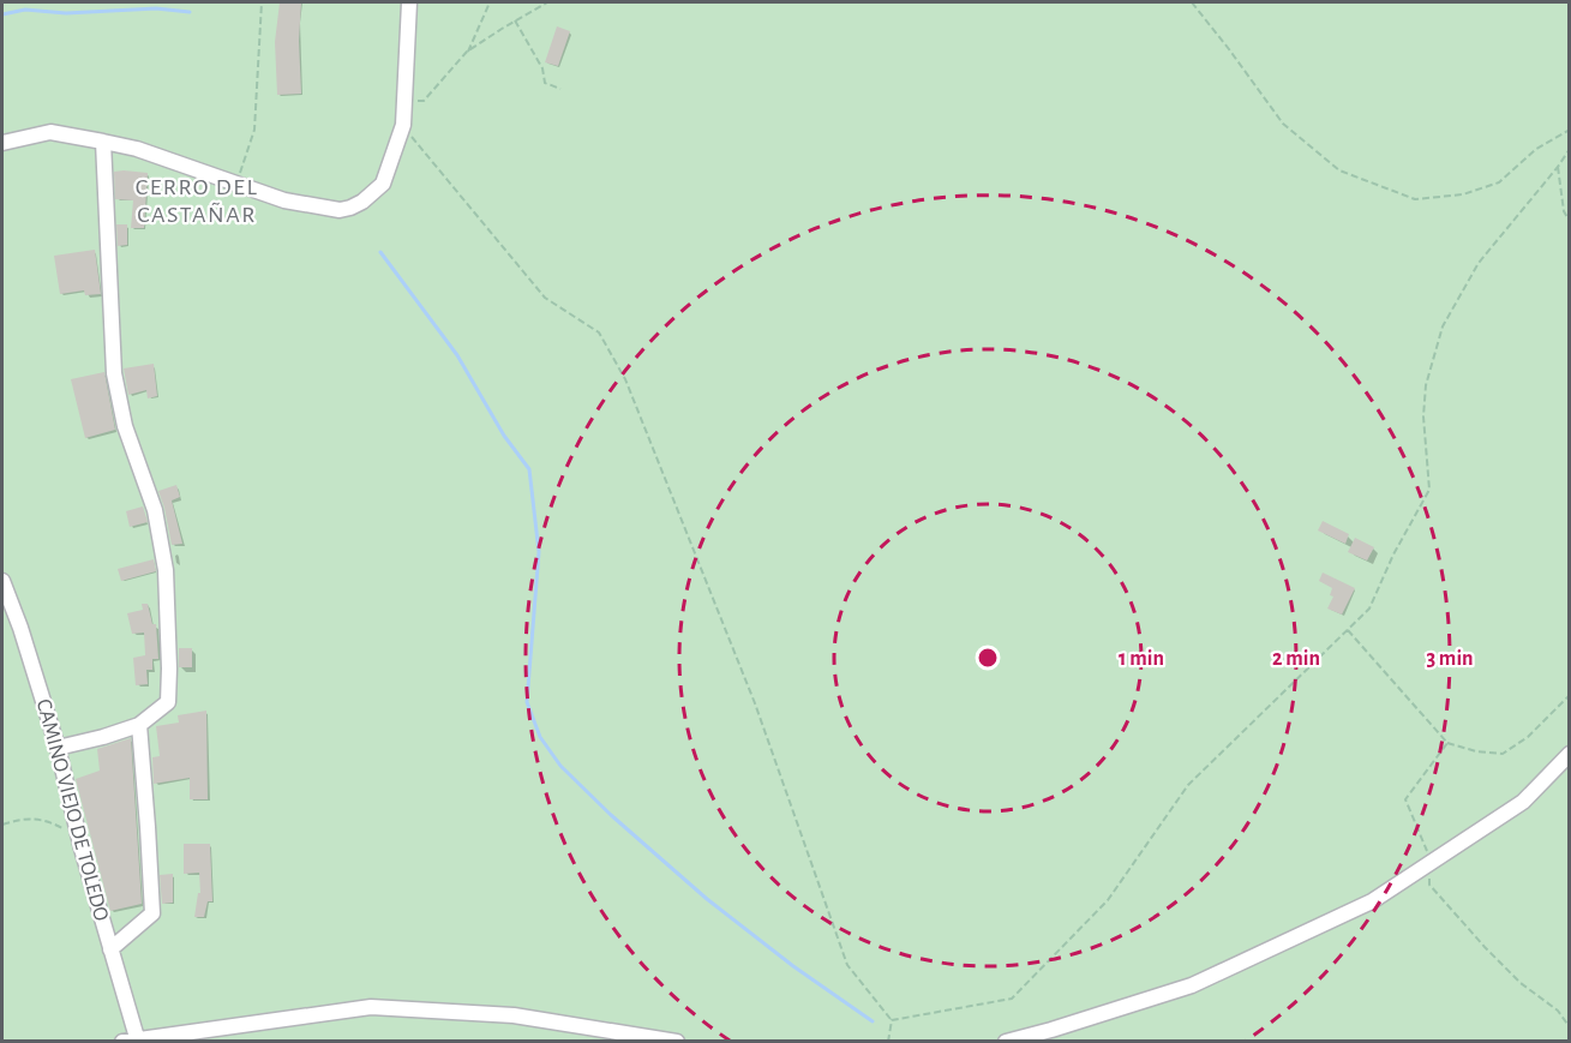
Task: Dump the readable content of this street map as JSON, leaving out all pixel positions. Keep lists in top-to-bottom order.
{
  "streets": {
    "lane": ["CAMINO VIEJO DE TOLEDO"]
  },
  "districts": ["CERRO DEL CASTAÑAR"],
  "rings": ["1 min", "2 min", "3 min"]
}
